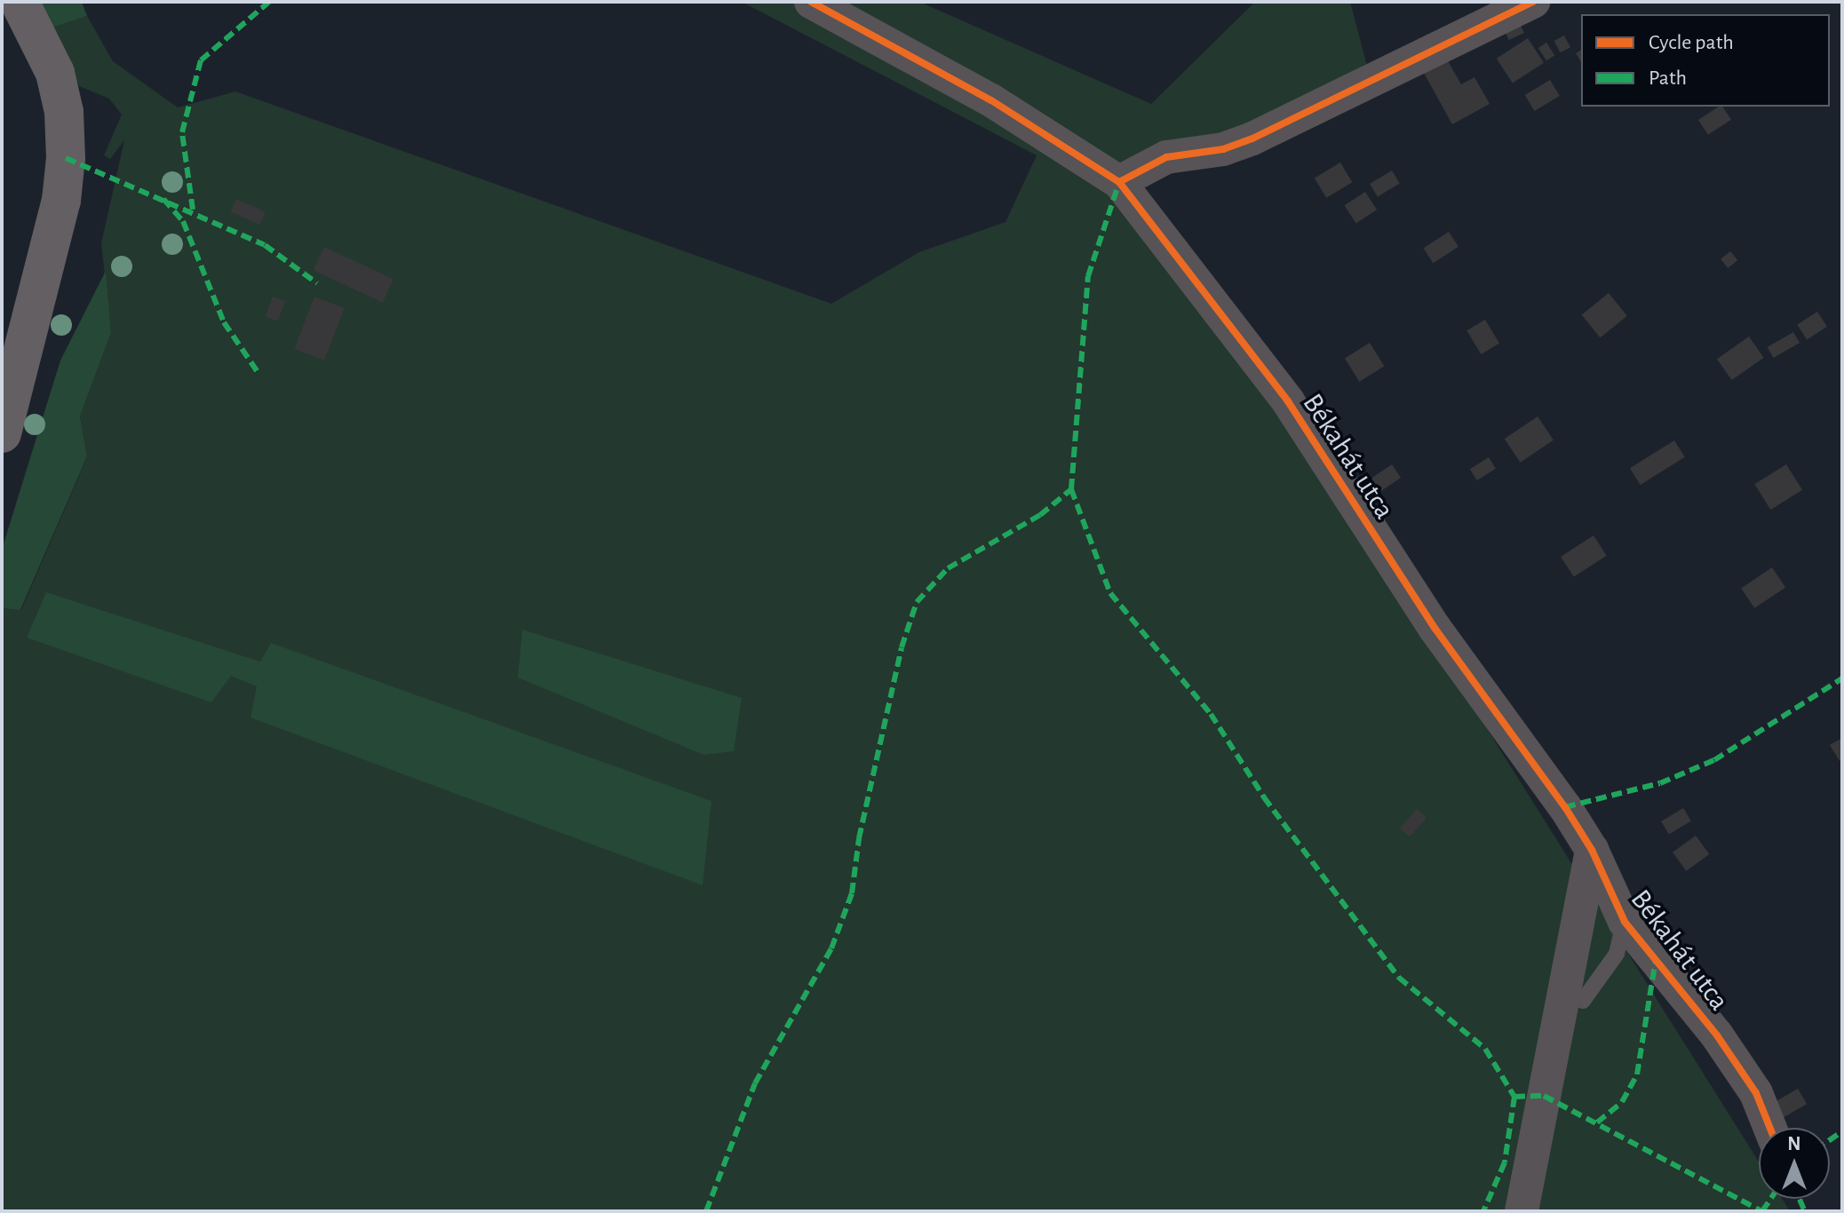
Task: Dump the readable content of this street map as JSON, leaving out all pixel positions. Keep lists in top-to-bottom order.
{
  "streets": {
    "street": ["Békahát utca"]
  },
  "legend": ["Cycle path", "Path"],
  "north": "top"
}
